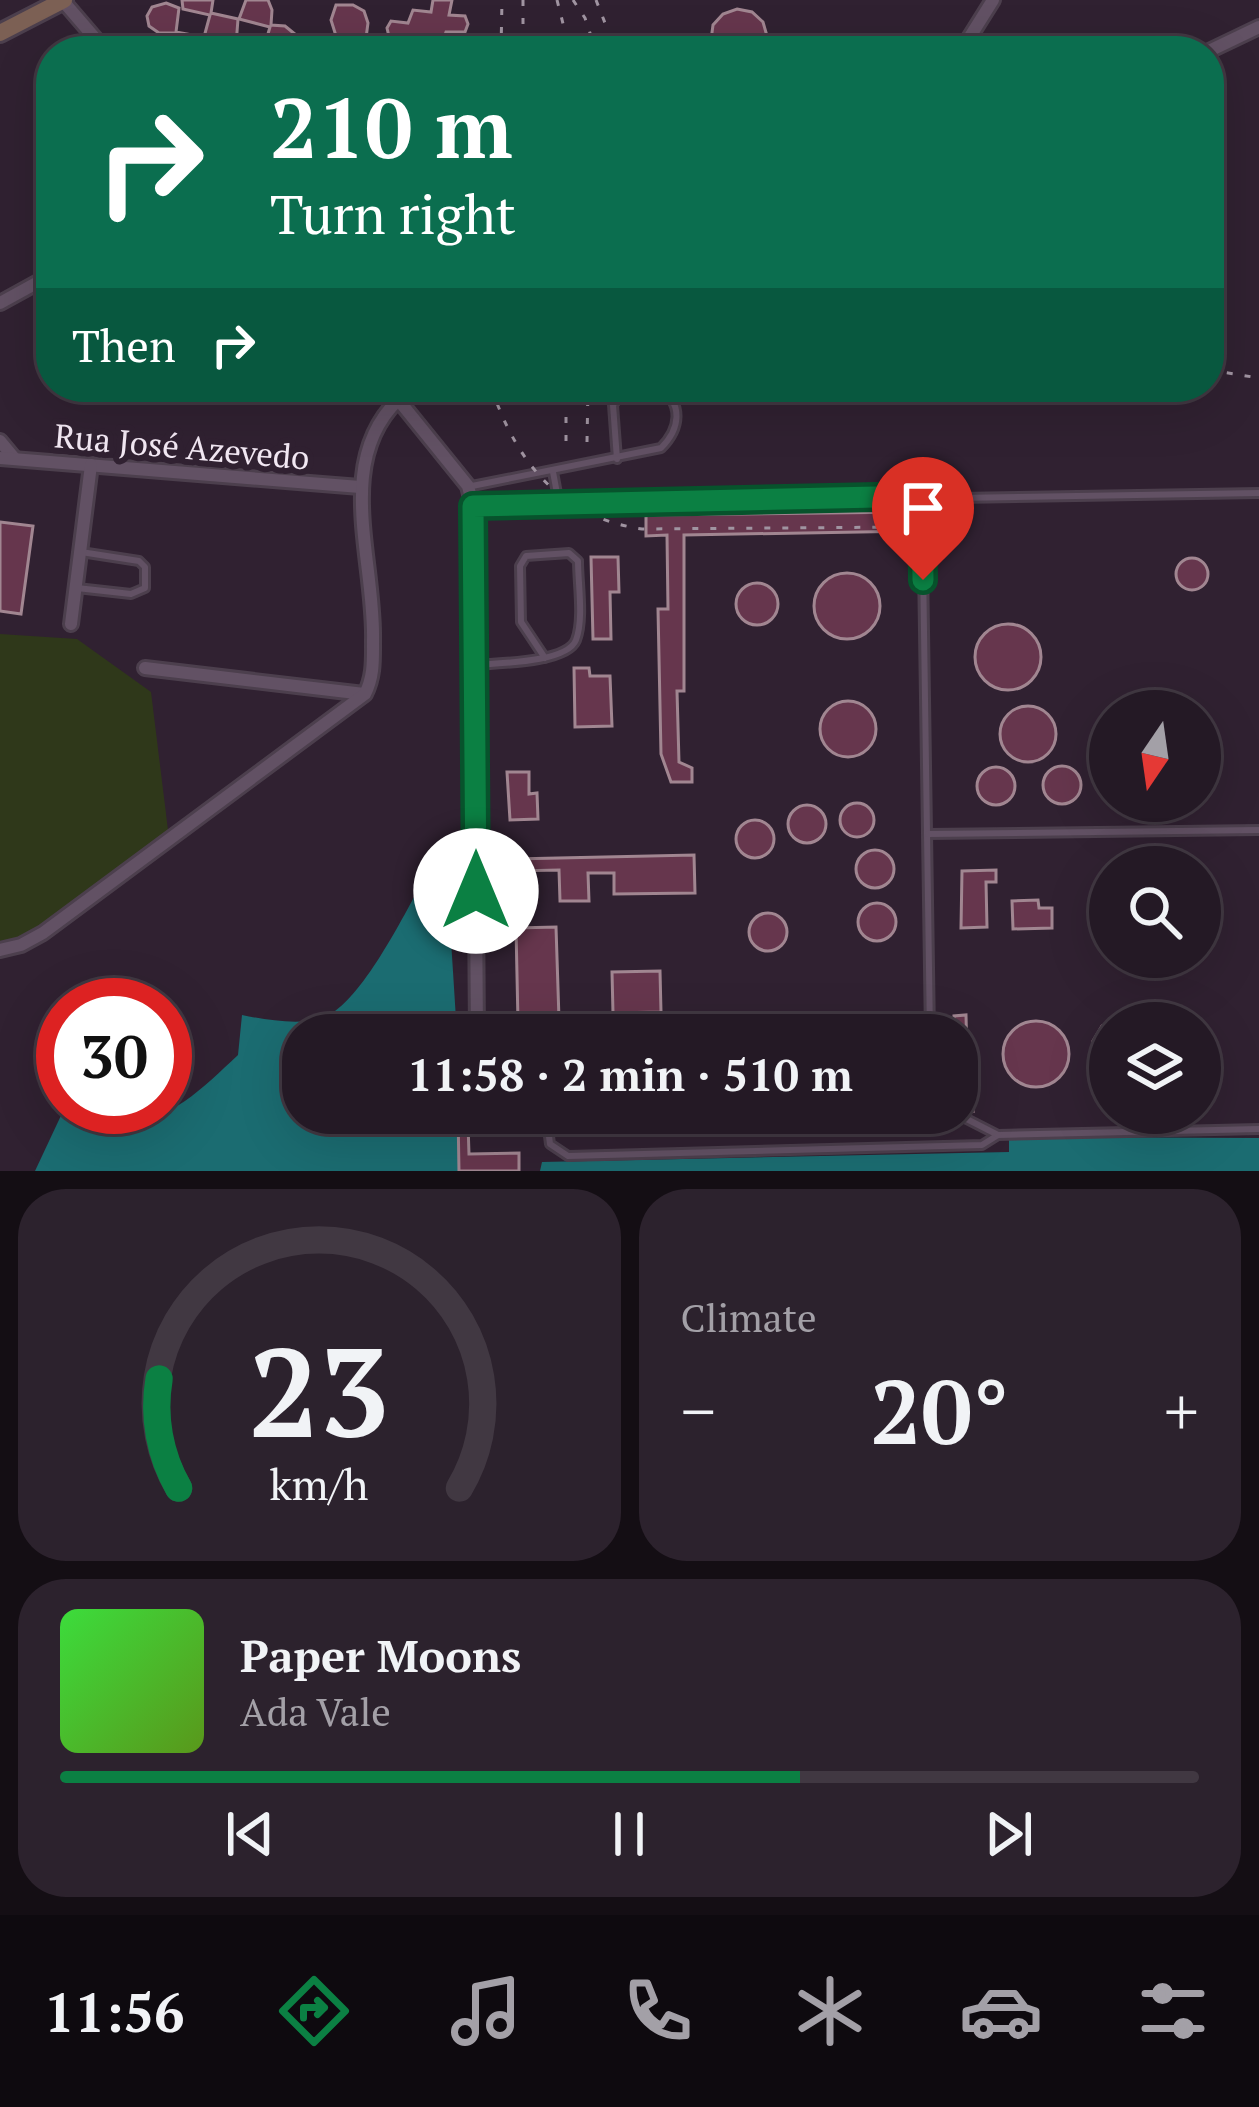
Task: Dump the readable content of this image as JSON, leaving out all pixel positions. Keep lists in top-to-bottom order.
{
  "streets": {
    "street": ["Rua José Azevedo"]
  },
  "north": "bottom",
  "page": {
    "turn": ["210 m", "Turn right"],
    "then": "Then",
    "limit": "30",
    "trip": "11:58 · 2 min · 510 m",
    "tile": "Climate",
    "heat": ["−", "20°", "+"],
    "song": ["Paper Moons", "Ada Vale"],
    "tabs": "11:56",
    "gauge": ["23", "km/h"]
  }
}
